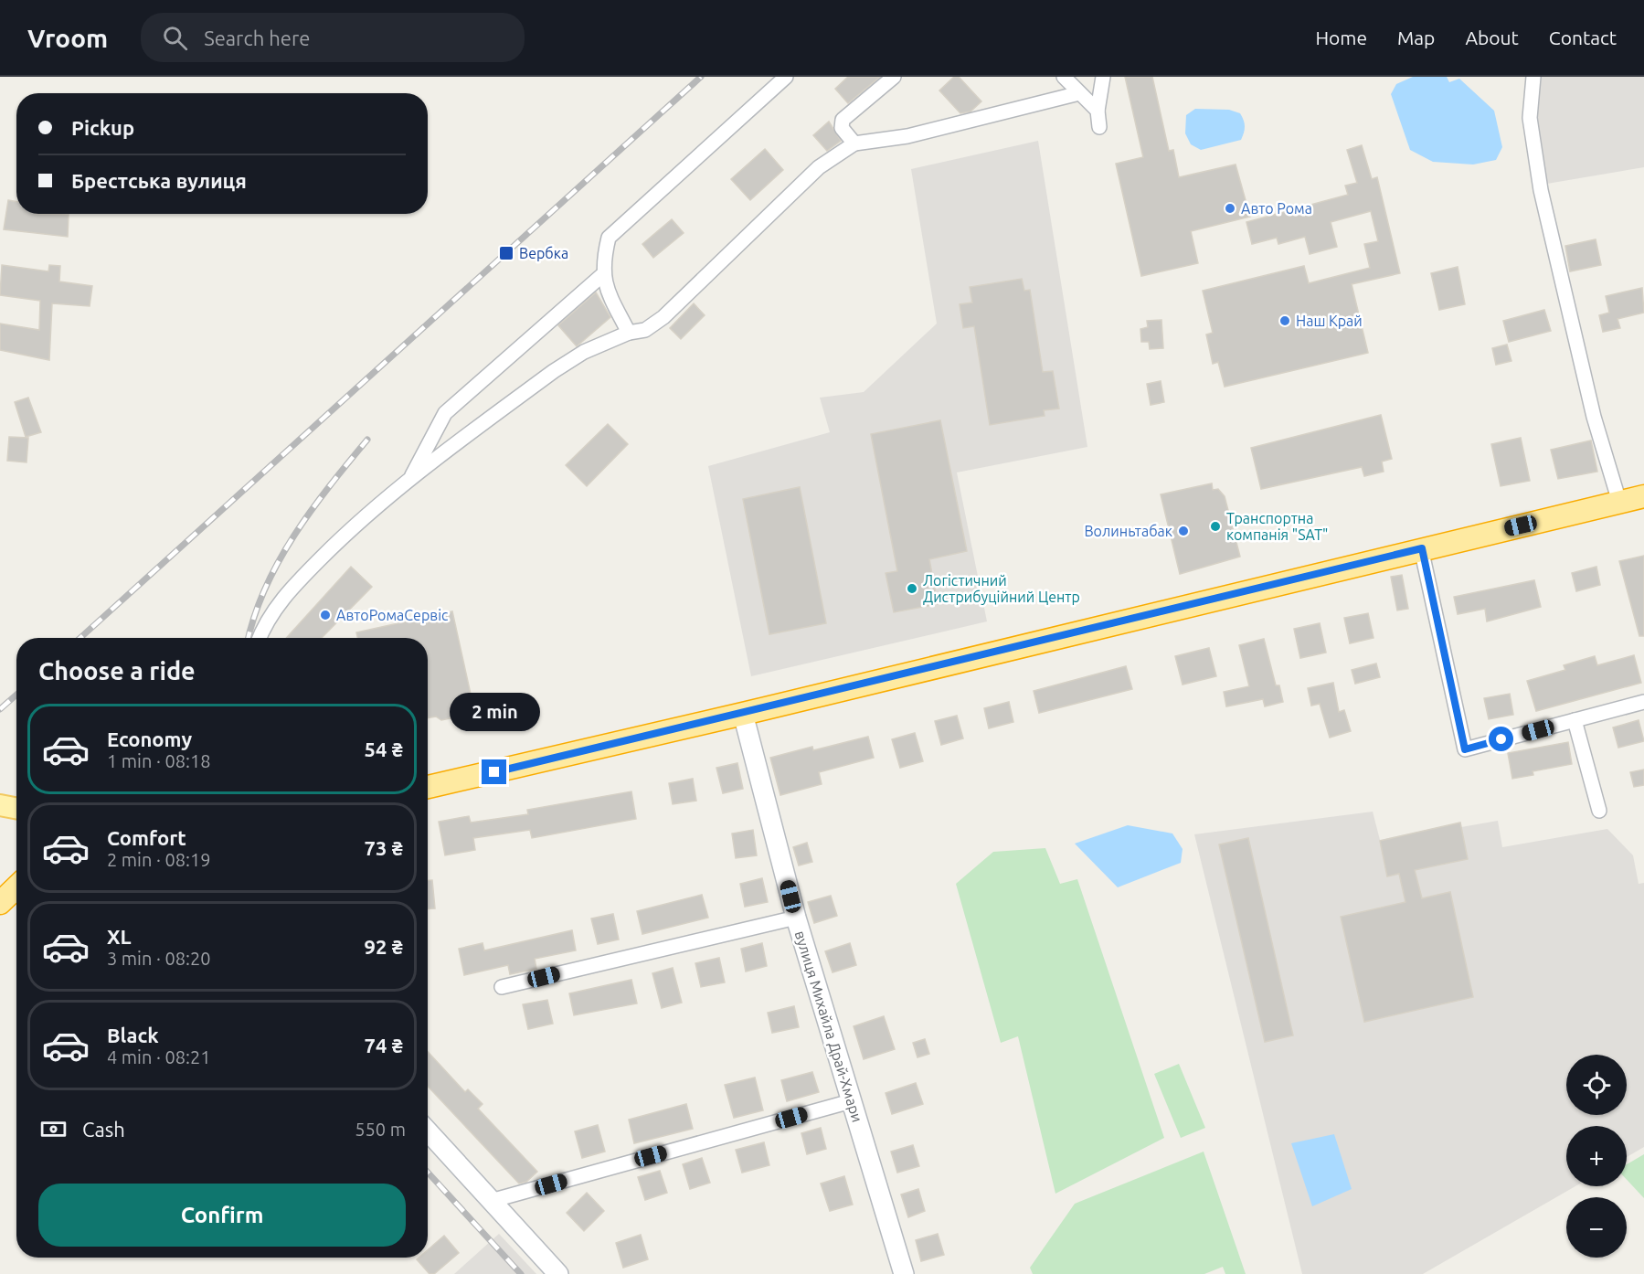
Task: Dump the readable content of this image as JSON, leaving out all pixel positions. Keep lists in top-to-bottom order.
{
  "streets": {
    "main road": ["вулиця Михайла Драй-Хмари"]
  },
  "places": {
    "other": [
      "Авто Рома",
      "Наш Край",
      "Транспортна компанія \"SAT\"",
      "Волиньтабак",
      "Логістичний Дистрибуційний Центр",
      "АвтоРомаСервіс"
    ],
    "transit": ["Вербка"]
  },
  "page": {
    "header": "Vroom",
    "search": "Search here",
    "nav": [
      "Home",
      "Map",
      "About",
      "Contact"
    ],
    "banner": ["Pickup", "Брестська вулиця"],
    "heading": "Choose a ride",
    "bubble": "2 min",
    "list": [
      {
        "name": "Economy",
        "note": "1 min · 08:18",
        "value": "54 ₴"
      },
      {
        "name": "Comfort",
        "note": "2 min · 08:19",
        "value": "73 ₴"
      },
      {
        "name": "XL",
        "note": "3 min · 08:20",
        "value": "92 ₴"
      },
      {
        "name": "Black",
        "note": "4 min · 08:21",
        "value": "74 ₴"
      }
    ],
    "map_buttons": ["+", "−"],
    "pay": ["Cash", "550 m"],
    "buttons": "Confirm"
  }
}
